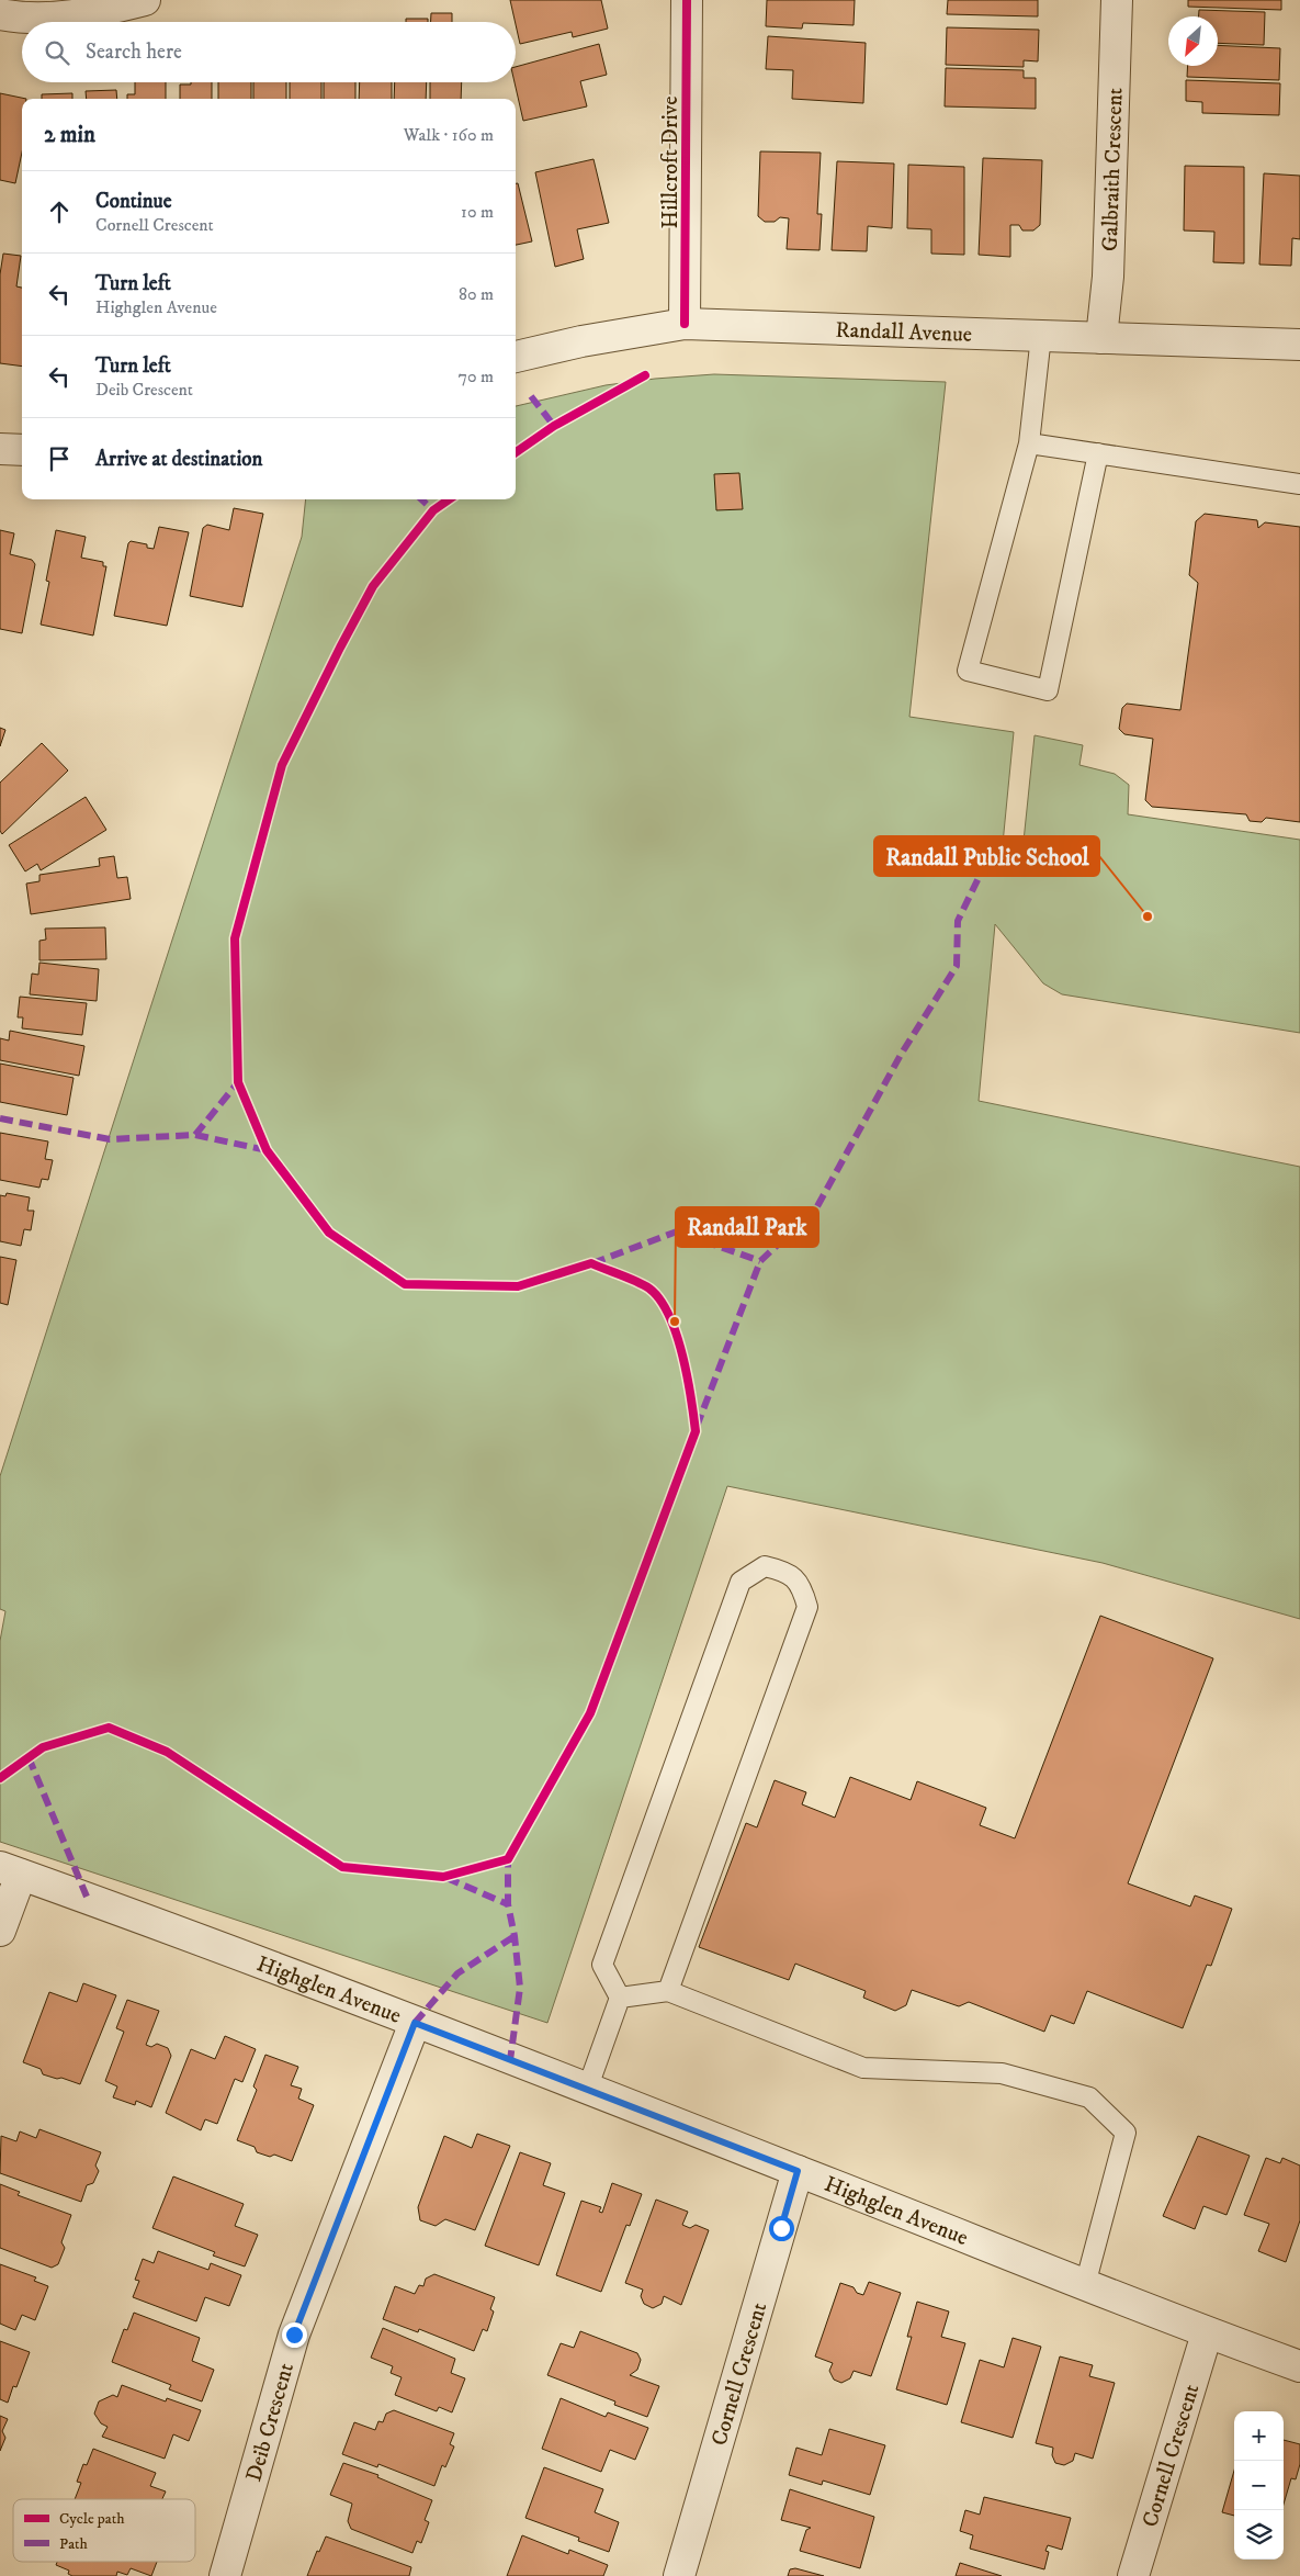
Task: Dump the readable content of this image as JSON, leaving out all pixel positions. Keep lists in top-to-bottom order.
{
  "streets": {
    "street": [
      "Hillcroft Drive",
      "Galbraith Crescent",
      "Randall Avenue",
      "Highglen Avenue",
      "Cornell Crescent",
      "Deib Crescent"
    ]
  },
  "crossings": [
    ["Hillcroft Drive", "Randall Avenue"],
    ["Galbraith Crescent", "Randall Avenue"],
    ["Highglen Avenue", "Cornell Crescent"],
    ["Highglen Avenue", "Deib Crescent"]
  ],
  "places": ["Randall Public School", "Randall Park"],
  "legend": ["Cycle path", "Path"],
  "north": "bottom left",
  "page": {
    "search": "Search here",
    "heading": ["2 min", "Walk · 160 m"],
    "list": [
      ["Continue", "Cornell Crescent", "10 m"],
      ["Turn left", "Highglen Avenue", "80 m"],
      ["Turn left", "Deib Crescent", "70 m"],
      "Arrive at destination"
    ],
    "map_buttons": ["+", "−"]
  }
}
